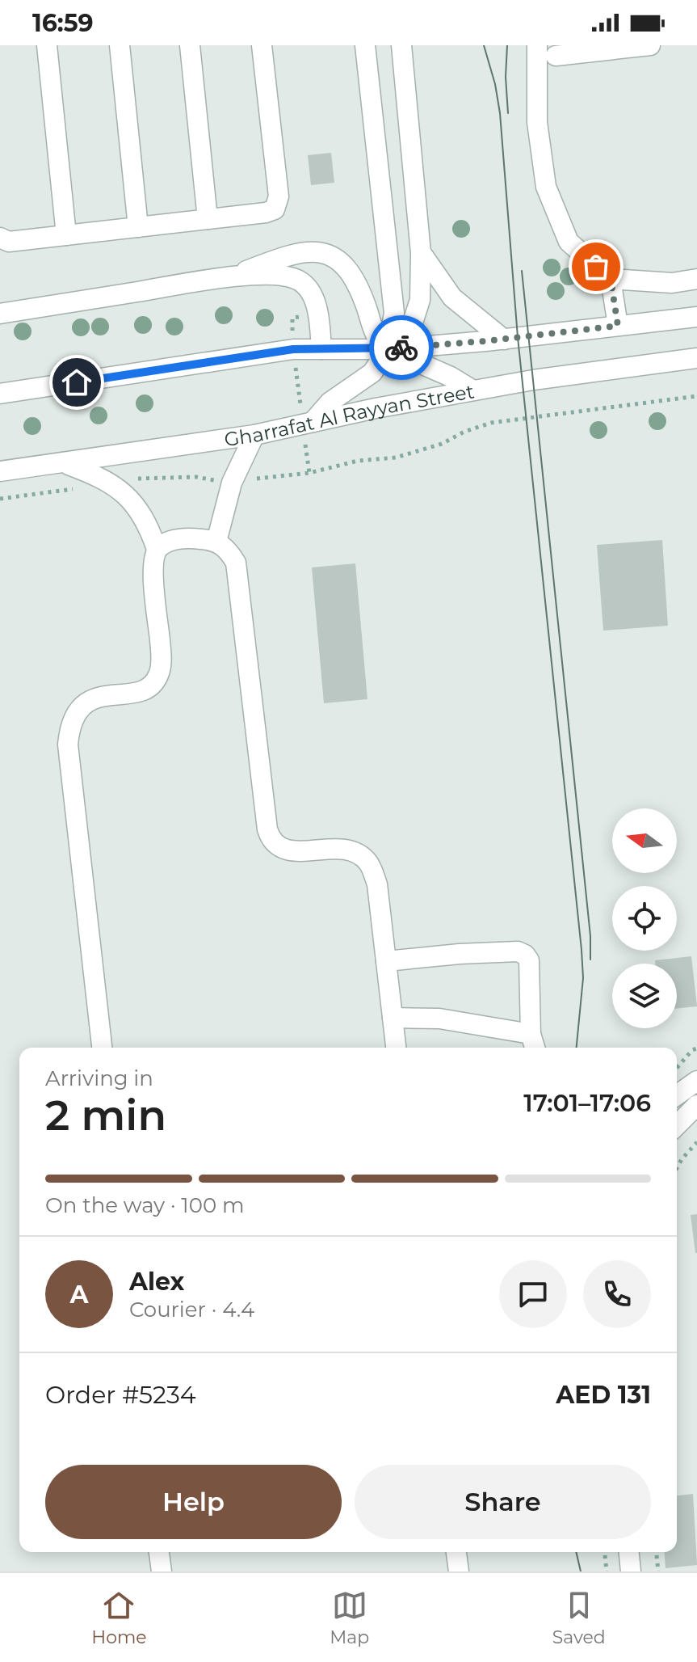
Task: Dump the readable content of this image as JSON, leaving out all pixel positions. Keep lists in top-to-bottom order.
{
  "streets": {
    "street": ["Gharrafat Al Rayyan Street"]
  },
  "north": "left",
  "page": {
    "status": "16:59",
    "heading": ["2 min", "Arriving in", "17:01–17:06"],
    "panel": [
      "Alex",
      "Courier · 4.4",
      "Order #5234",
      "AED 131"
    ],
    "bar": "On the way · 100 m",
    "round": "A",
    "buttons": ["Help", "Share"],
    "tabs": ["Home", "Map", "Saved"]
  }
}
